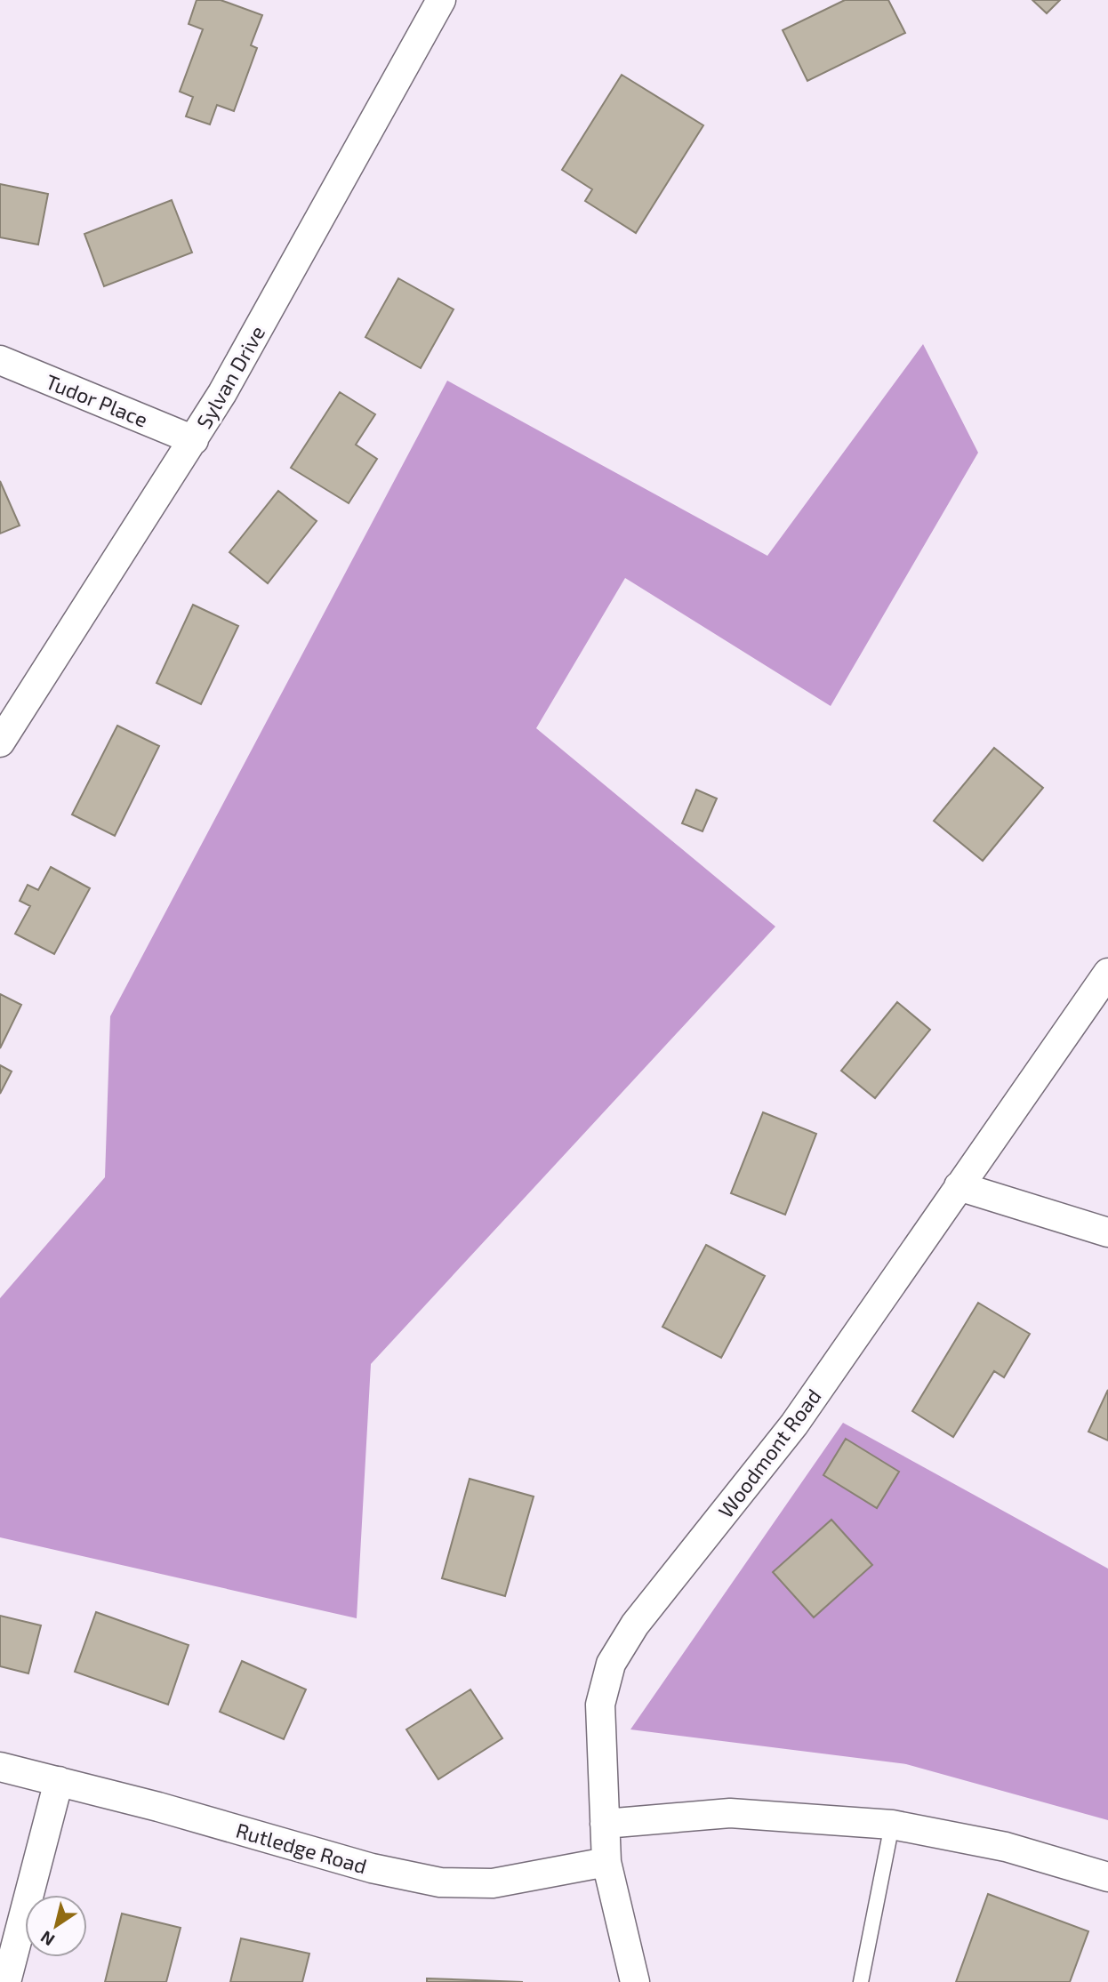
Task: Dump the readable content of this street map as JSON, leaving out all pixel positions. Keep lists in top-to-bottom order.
{
  "streets": {
    "street": [
      "Sylvan Drive",
      "Tudor Place",
      "Woodmont Road",
      "Rutledge Road"
    ]
  },
  "crossings": [
    ["Sylvan Drive", "Tudor Place"],
    ["Woodmont Road", "Rutledge Road"]
  ],
  "north": "bottom left"
}
